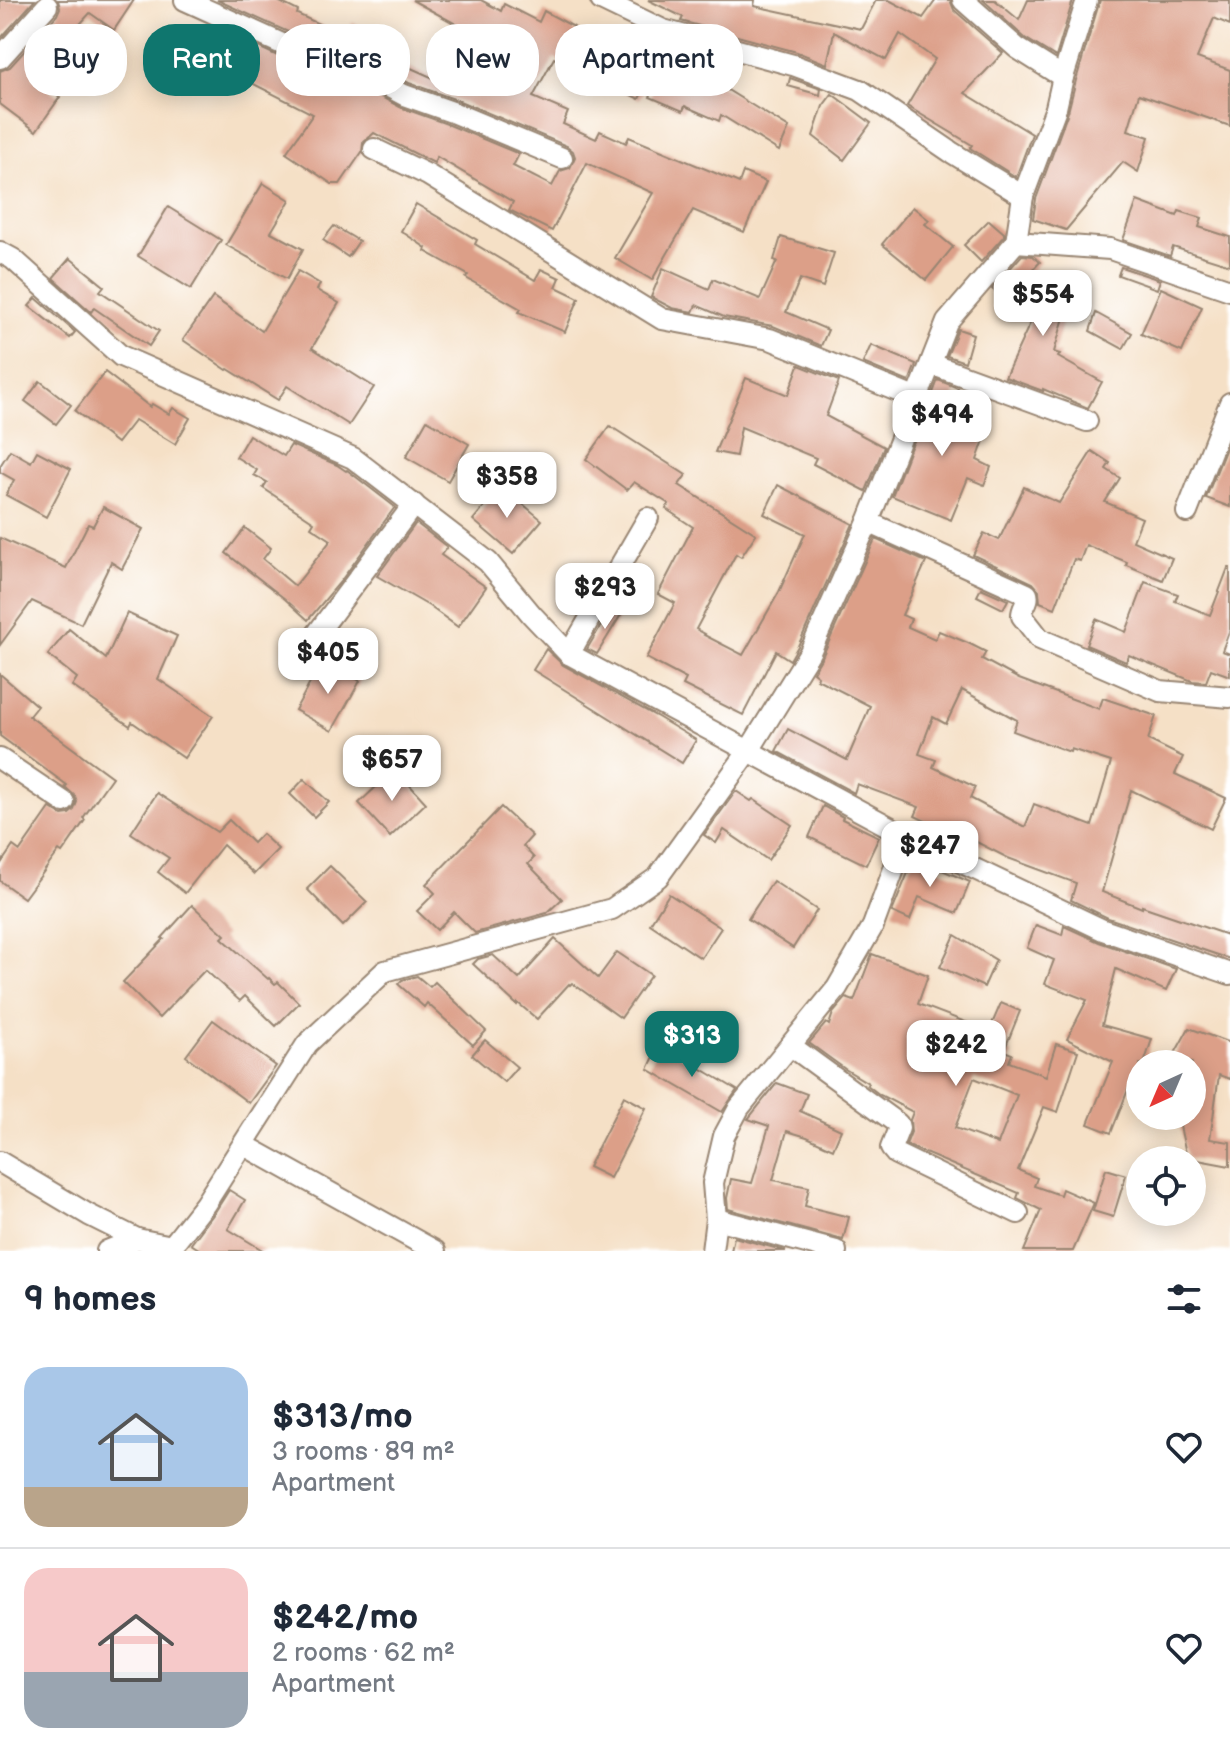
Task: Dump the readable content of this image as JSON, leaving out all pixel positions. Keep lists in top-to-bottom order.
{
  "north": "bottom left",
  "page": {
    "chip": [
      "Buy",
      "Rent",
      "Filters",
      "New",
      "Apartment"
    ],
    "price": [
      "$554",
      "$494",
      "$358",
      "$293",
      "$405",
      "$657",
      "$247",
      "$313",
      "$242"
    ],
    "heading": "9 homes",
    "list": [
      {
        "name": "$313/mo",
        "note": "3 rooms · 89 m² · Apartment"
      },
      {
        "name": "$242/mo",
        "note": "2 rooms · 62 m² · Apartment"
      }
    ]
  }
}
